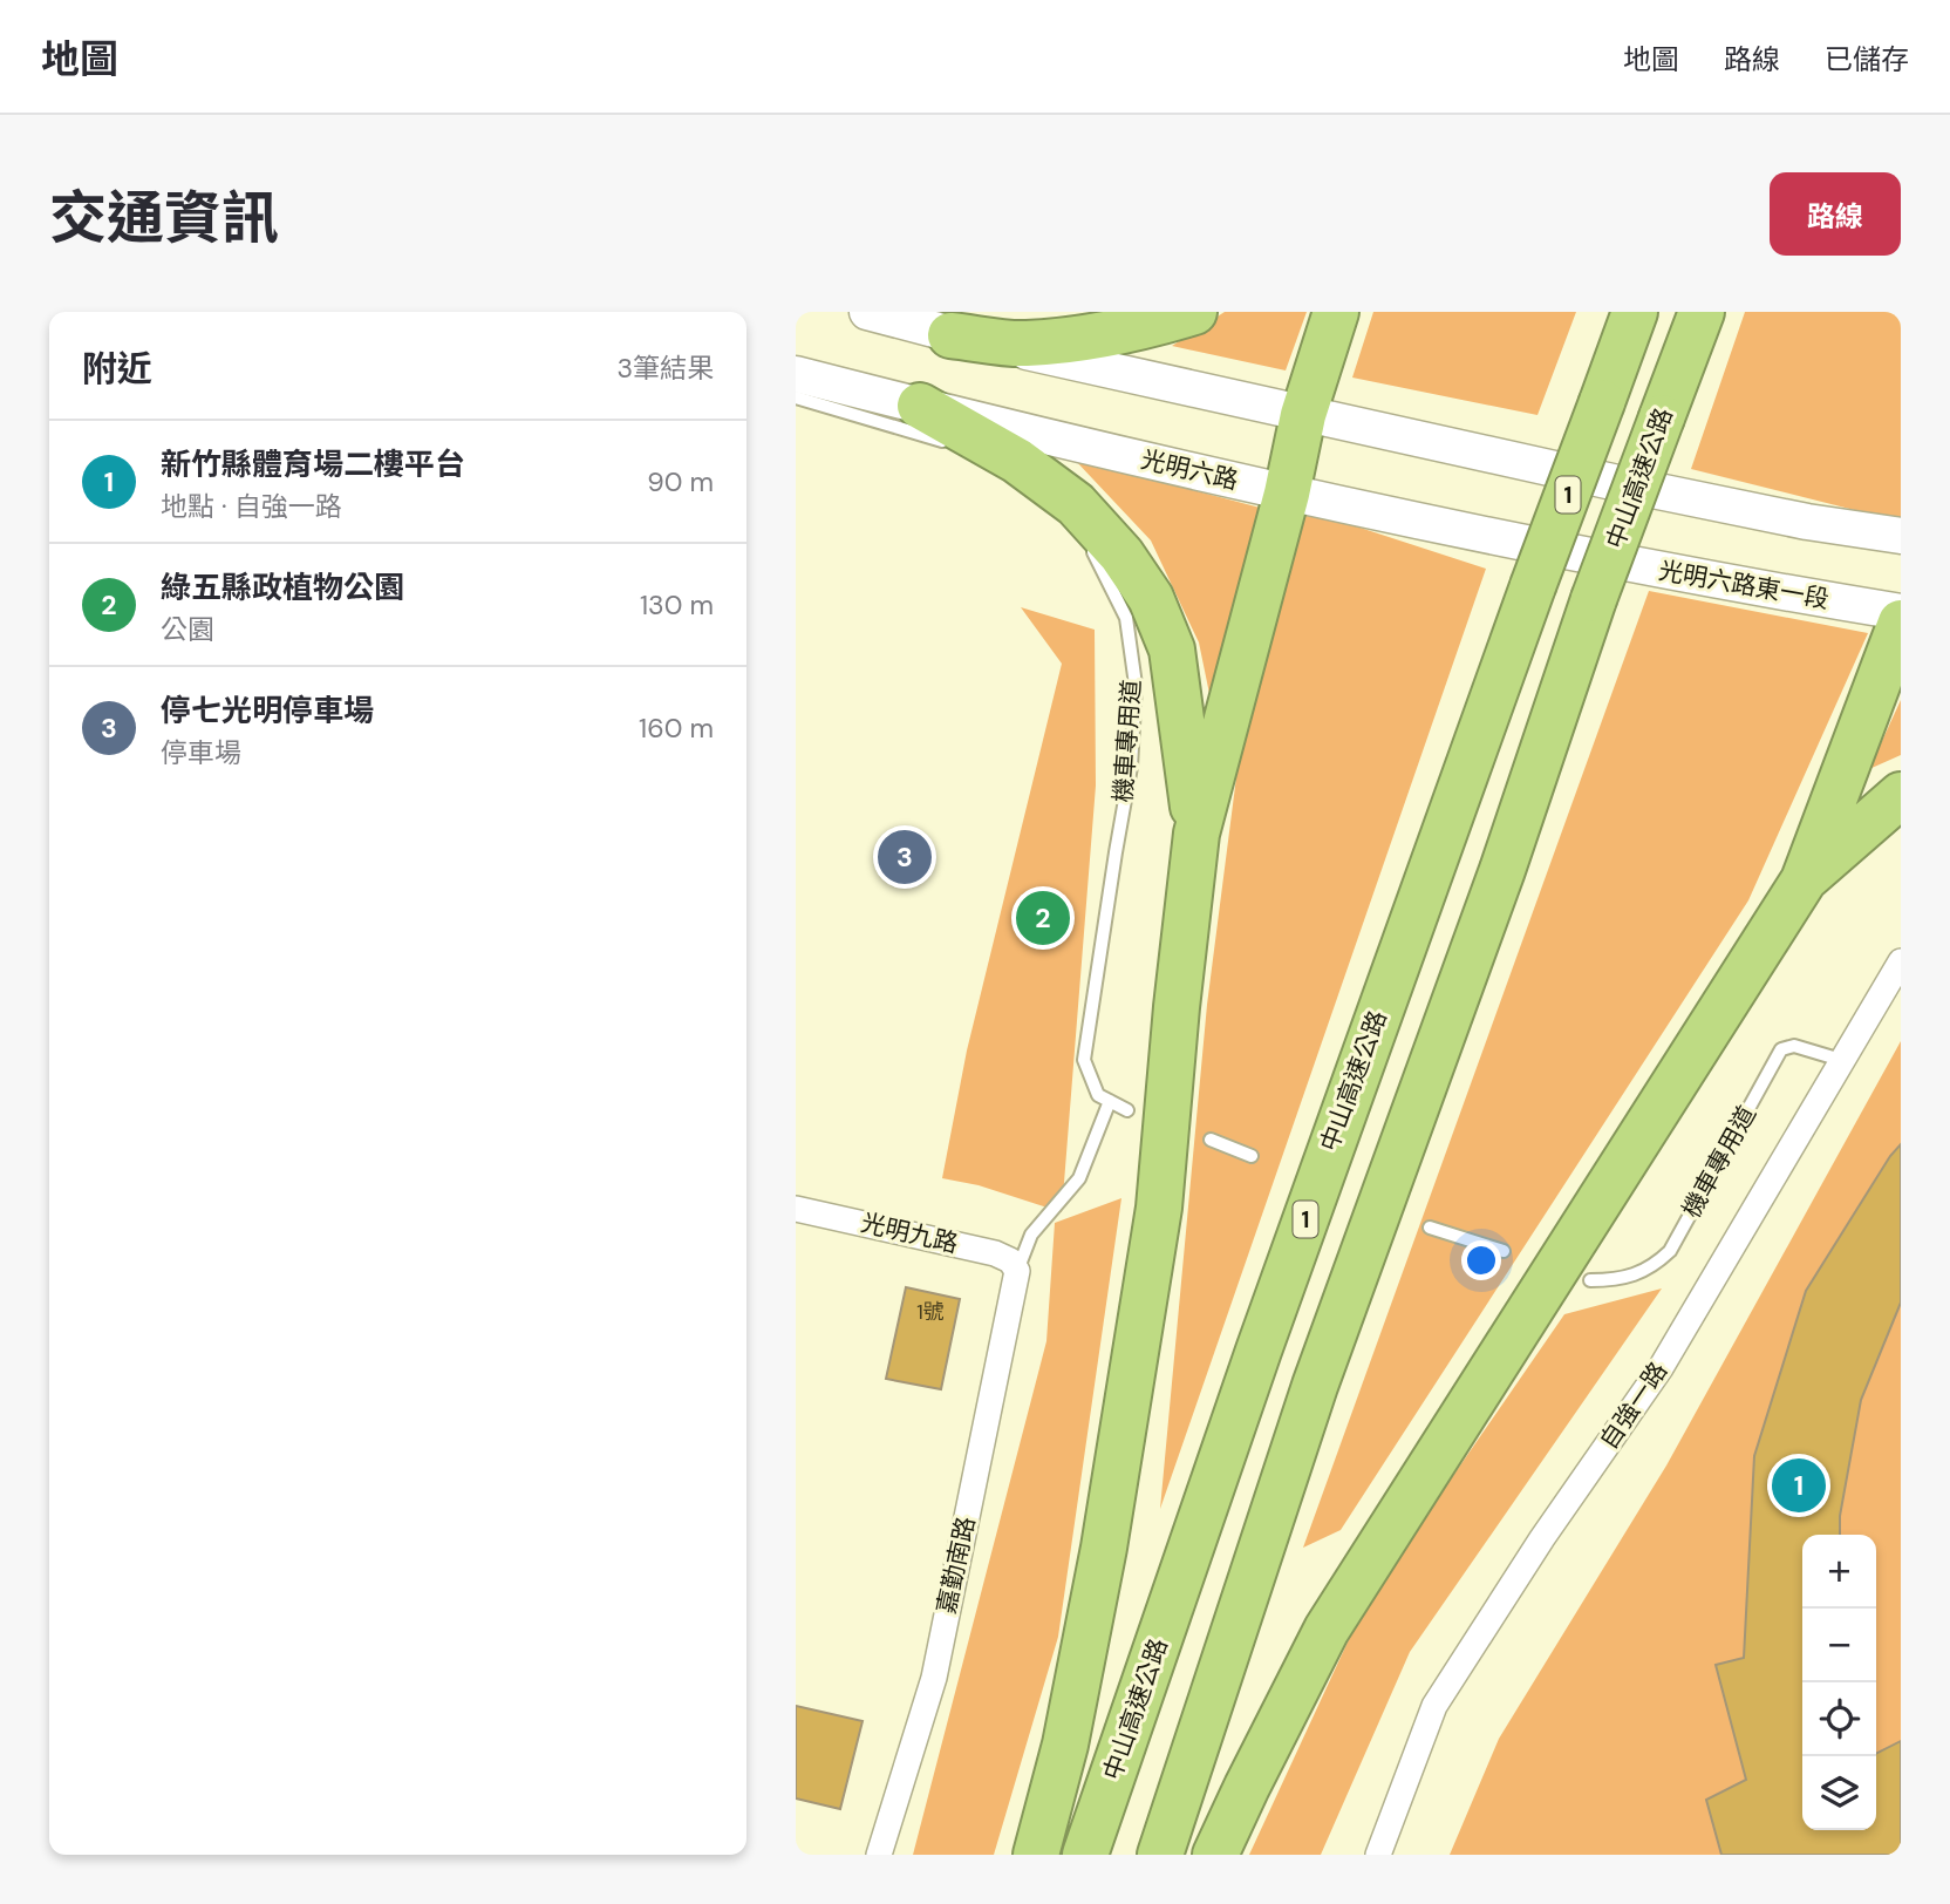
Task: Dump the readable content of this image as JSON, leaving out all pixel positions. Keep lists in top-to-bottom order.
{
  "streets": {
    "highway": ["中山高速公路", "1"],
    "main road": ["光明六路", "光明六路東一段"],
    "street": ["光明九路", "自強一路", "嘉勤南路"],
    "lane": ["機車專用道"]
  },
  "crossings": [
    ["光明六路", "中山高速公路"],
    ["光明六路", "光明六路東一段"],
    ["中山高速公路", "光明六路東一段"],
    ["機車專用道", "自強一路"],
    ["光明九路", "嘉勤南路"]
  ],
  "house_numbers": ["1號"],
  "page": {
    "header": "地圖",
    "nav": ["地圖", "路線", "已儲存"],
    "title": "交通資訊",
    "buttons": "路線",
    "heading": ["附近", "3筆結果"],
    "list": [
      {
        "mark": "1",
        "name": "新竹縣體育場二樓平台",
        "note": "地點 · 自強一路",
        "value": "90 m"
      },
      {
        "mark": "2",
        "name": "綠五縣政植物公園",
        "note": "公園",
        "value": "130 m"
      },
      {
        "mark": "3",
        "name": "停七光明停車場",
        "note": "停車場",
        "value": "160 m"
      }
    ],
    "pins": ["3", "2", "1"],
    "map_buttons": ["+", "−"]
  }
}
